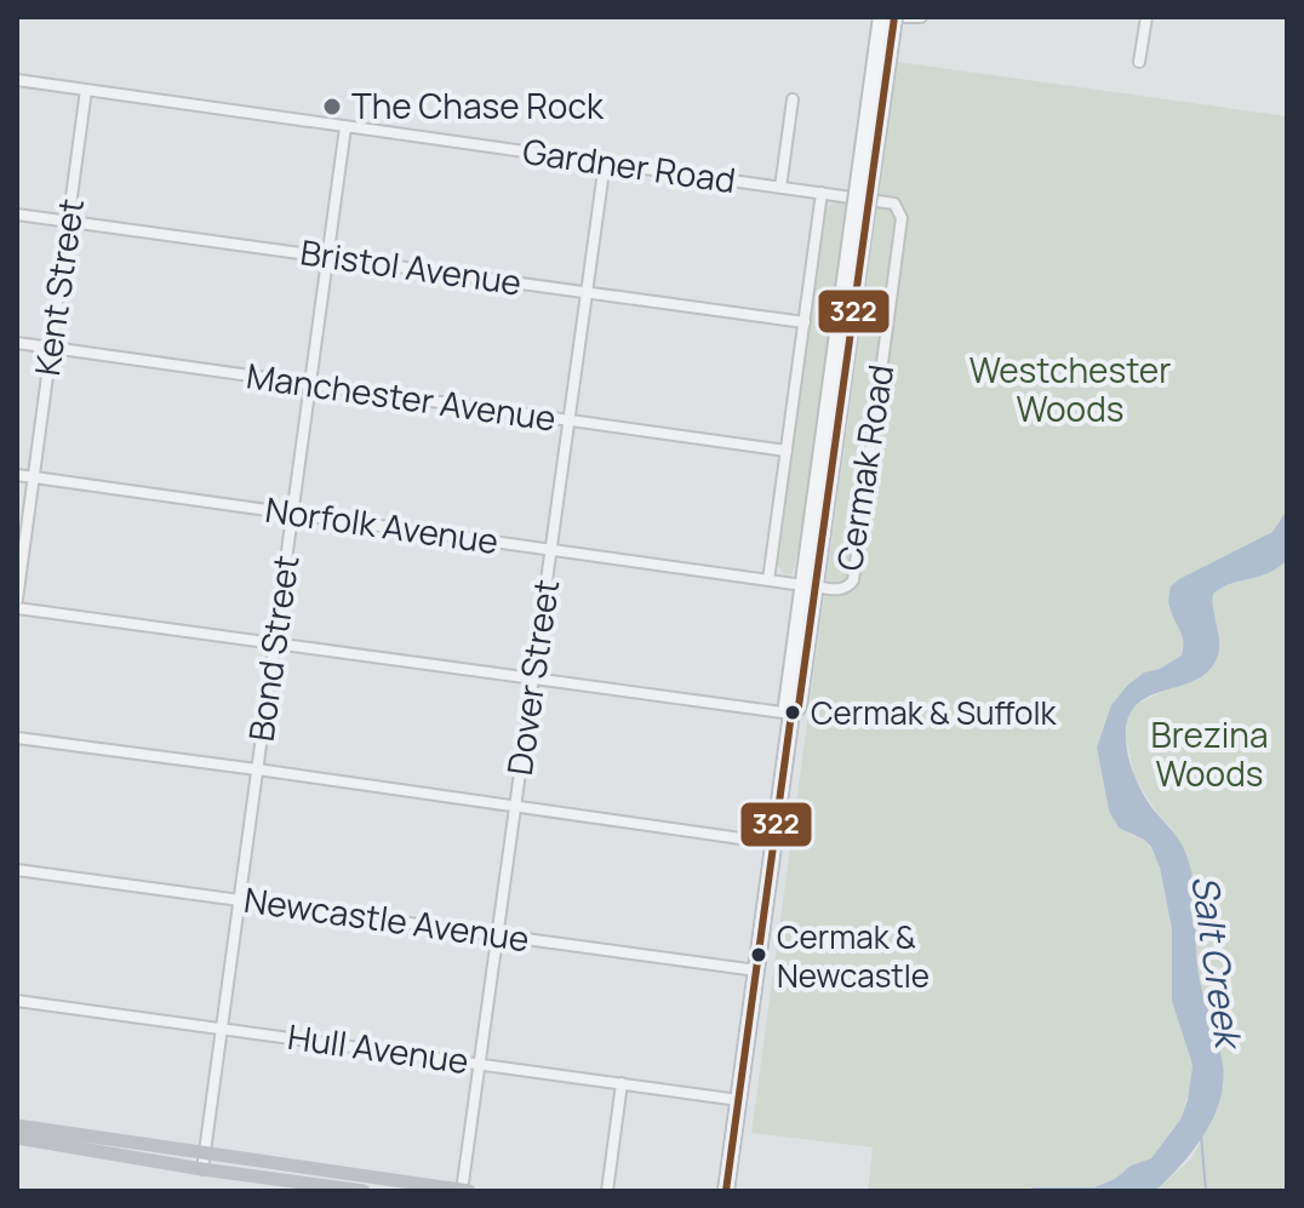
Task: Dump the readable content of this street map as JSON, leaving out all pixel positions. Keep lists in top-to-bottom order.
{
  "streets": {
    "main road": ["Cermak Road"],
    "street": [
      "Gardner Road",
      "Bristol Avenue",
      "Kent Street",
      "Manchester Avenue",
      "Norfolk Avenue",
      "Bond Street",
      "Dover Street",
      "Newcastle Avenue",
      "Hull Avenue"
    ]
  },
  "crossings": [
    ["Gardner Road", "Kent Street"],
    ["Gardner Road", "Cermak Road"],
    ["Gardner Road", "Bond Street"],
    ["Gardner Road", "Dover Street"],
    ["Bristol Avenue", "Kent Street"],
    ["Bristol Avenue", "Bond Street"],
    ["Bristol Avenue", "Dover Street"],
    ["Kent Street", "Manchester Avenue"],
    ["Kent Street", "Norfolk Avenue"],
    ["Manchester Avenue", "Bond Street"],
    ["Manchester Avenue", "Dover Street"],
    ["Cermak Road", "Norfolk Avenue"],
    ["Cermak Road", "Newcastle Avenue"],
    ["Cermak Road", "Hull Avenue"],
    ["Norfolk Avenue", "Bond Street"],
    ["Norfolk Avenue", "Dover Street"],
    ["Bond Street", "Newcastle Avenue"],
    ["Bond Street", "Hull Avenue"],
    ["Dover Street", "Newcastle Avenue"],
    ["Dover Street", "Hull Avenue"]
  ],
  "water": ["Salt Creek"],
  "parks": ["Westchester Woods", "Brezina Woods"],
  "places": ["The Chase Rock", "Cermak & Suffolk", "Cermak & Newcastle"],
  "lines": ["transit line 322"]
}
